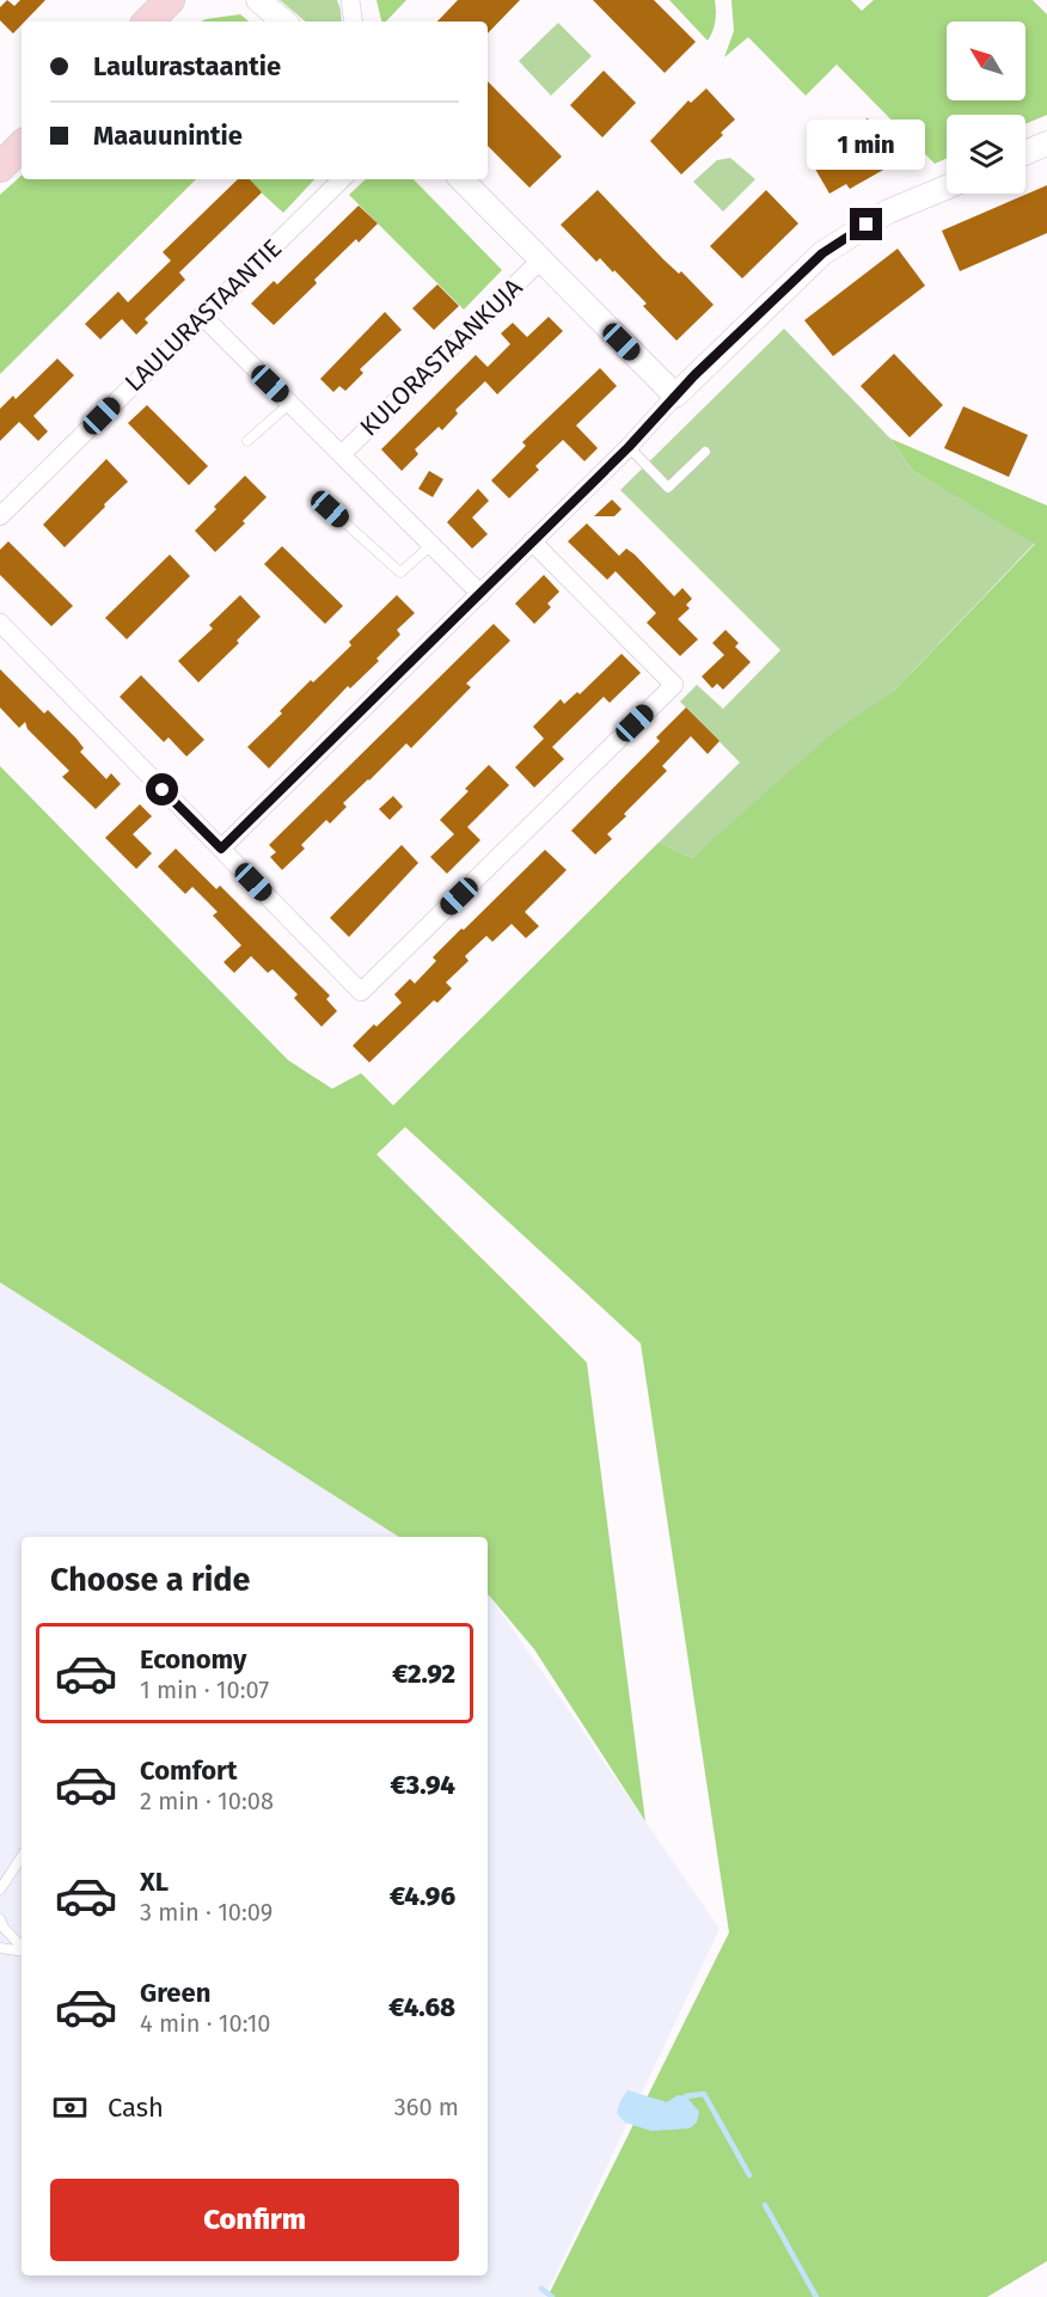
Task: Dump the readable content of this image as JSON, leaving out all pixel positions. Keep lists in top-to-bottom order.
{
  "streets": {
    "street": ["LAULURASTAANTIE", "KULORASTAANKUJA"]
  },
  "north": "top left",
  "page": {
    "banner": ["Laulurastaantie", "Maauunintie"],
    "bubble": "1 min",
    "heading": "Choose a ride",
    "list": [
      {
        "name": "Economy",
        "note": "1 min · 10:07",
        "value": "€2.92"
      },
      {
        "name": "Comfort",
        "note": "2 min · 10:08",
        "value": "€3.94"
      },
      {
        "name": "XL",
        "note": "3 min · 10:09",
        "value": "€4.96"
      },
      {
        "name": "Green",
        "note": "4 min · 10:10",
        "value": "€4.68"
      }
    ],
    "pay": ["Cash", "360 m"],
    "buttons": "Confirm"
  }
}
